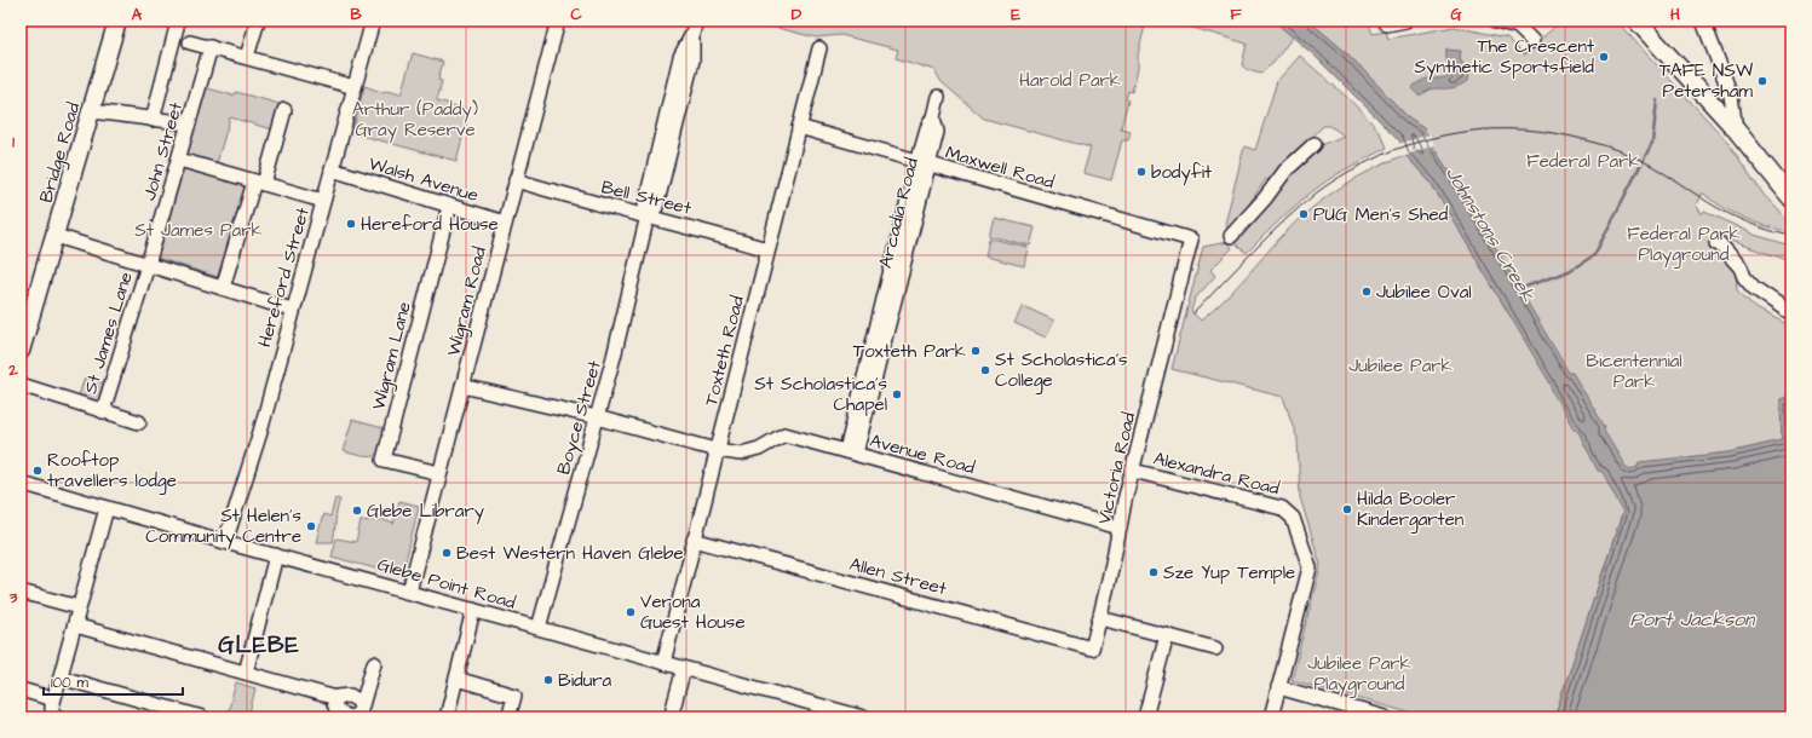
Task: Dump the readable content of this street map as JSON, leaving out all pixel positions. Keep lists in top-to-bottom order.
{
  "streets": {
    "main road": ["Bridge Road"],
    "street": [
      "John Street",
      "Maxwell Road",
      "Walsh Avenue",
      "Bell Street",
      "Arcadia Road",
      "Hereford Street",
      "Wigram Road",
      "St James Lane",
      "Toxteth Road",
      "Wigram Lane",
      "Boyce Street",
      "Avenue Road",
      "Victoria Road",
      "Alexandra Road",
      "Allen Street",
      "Glebe Point Road"
    ]
  },
  "crossings": [
    ["John Street", "St James Lane"],
    ["Maxwell Road", "Arcadia Road"],
    ["Maxwell Road", "Toxteth Road"],
    ["Maxwell Road", "Victoria Road"],
    ["Walsh Avenue", "Hereford Street"],
    ["Walsh Avenue", "Wigram Road"],
    ["Walsh Avenue", "Wigram Lane"],
    ["Bell Street", "Wigram Road"],
    ["Bell Street", "Toxteth Road"],
    ["Bell Street", "Boyce Street"],
    ["Arcadia Road", "Avenue Road"],
    ["Hereford Street", "Glebe Point Road"],
    ["Wigram Road", "Wigram Lane"],
    ["Wigram Road", "Avenue Road"],
    ["Wigram Road", "Glebe Point Road"],
    ["Toxteth Road", "Avenue Road"],
    ["Toxteth Road", "Allen Street"],
    ["Toxteth Road", "Glebe Point Road"],
    ["Boyce Street", "Avenue Road"],
    ["Boyce Street", "Glebe Point Road"],
    ["Avenue Road", "Victoria Road"],
    ["Victoria Road", "Alexandra Road"],
    ["Victoria Road", "Allen Street"]
  ],
  "districts": ["GLEBE"],
  "water": ["Johnstons Creek", "Port Jackson"],
  "parks": [
    "Harold Park",
    "Arthur (Paddy) Gray Reserve",
    "Federal Park",
    "St James Park",
    "Federal Park Playground",
    "Bicentennial Park",
    "Jubilee Park",
    "Jubilee Park Playground"
  ],
  "places": [
    "The Crescent Synthetic Sportsfield",
    "TAFE NSW Petersham",
    "bodyfit",
    "PUG Men's Shed",
    "Hereford House",
    "Jubilee Oval",
    "Toxteth Park",
    "St Scholastica's College",
    "St Scholastica's Chapel",
    "Rooftop travellers lodge",
    "Hilda Booler Kindergarten",
    "Glebe Library",
    "St Helen's Community Centre",
    "Best Western Haven Glebe",
    "Sze Yup Temple",
    "Verona Guest House",
    "Bidura"
  ],
  "scale_bar": "100 m",
  "grid": {
    "columns": [
      "A",
      "B",
      "C",
      "D",
      "E",
      "F",
      "G",
      "H"
    ],
    "rows": ["1", "2", "3"]
  }
}
